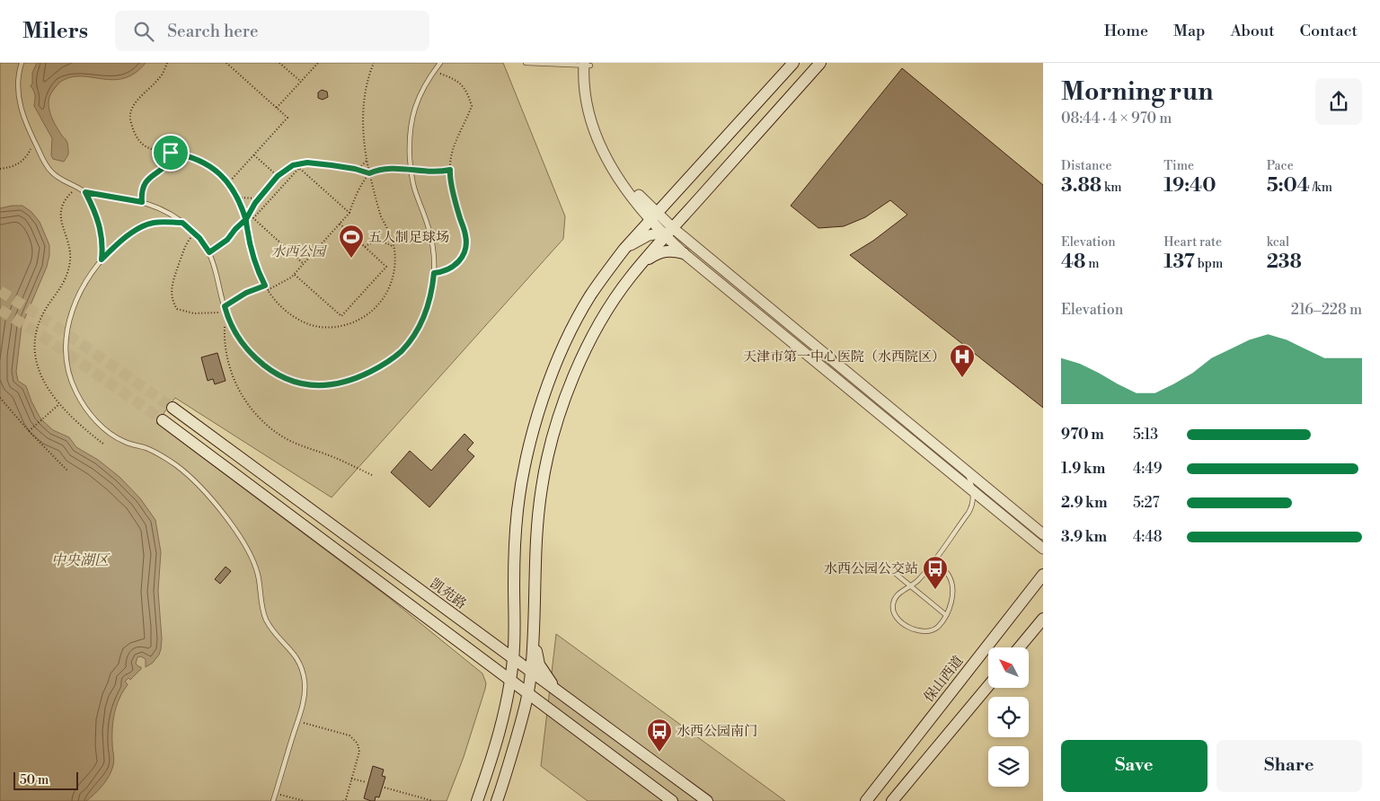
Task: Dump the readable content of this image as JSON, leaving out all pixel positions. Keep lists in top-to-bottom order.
{
  "streets": {
    "main road": ["凯苑路", "保山西道"]
  },
  "water": ["中央湖区"],
  "parks": ["水西公园"],
  "places": {
    "sports": ["五人制足球场"],
    "hospital": ["天津市第一中心医院（水西院区）"],
    "bus stop": ["水西公园公交站", "水西公园南门"]
  },
  "scale_bar": "50 m",
  "north": "top left",
  "page": {
    "header": "Milers",
    "search": "Search here",
    "nav": [
      "Home",
      "Map",
      "About",
      "Contact"
    ],
    "heading": ["Morning run", "08:44 · 4 × 970 m"],
    "stats": [
      ["Distance", "3.88 km"],
      ["Time", "19:40"],
      ["Pace", "5:04 /km"],
      ["Elevation", "48 m"],
      ["Heart rate", "137 bpm"],
      ["kcal", "238"]
    ],
    "chart": ["Elevation", "216–228 m"],
    "list": [
      {
        "name": "970 m",
        "note": "5:13"
      },
      {
        "name": "1.9 km",
        "note": "4:49"
      },
      {
        "name": "2.9 km",
        "note": "5:27"
      },
      {
        "name": "3.9 km",
        "note": "4:48"
      }
    ],
    "buttons": ["Save", "Share"],
    "scale": "50 m"
  }
}
